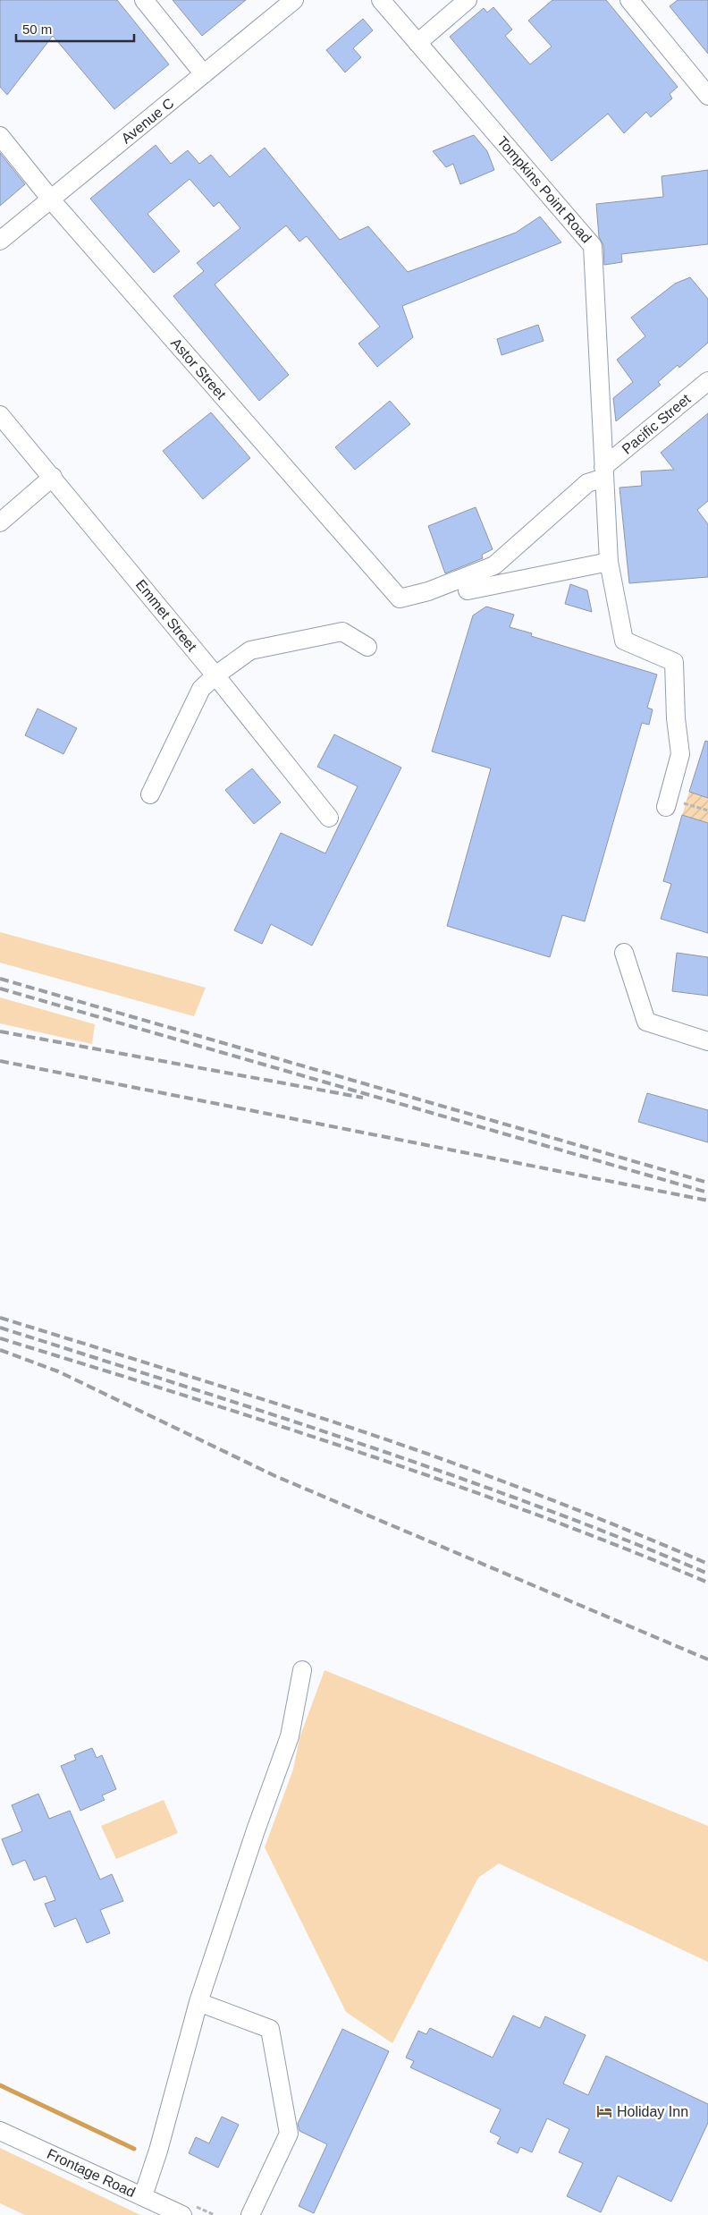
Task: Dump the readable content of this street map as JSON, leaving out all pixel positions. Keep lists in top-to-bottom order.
{
  "streets": {
    "street": [
      "Avenue C",
      "Tompkins Point Road",
      "Astor Street",
      "Pacific Street",
      "Emmet Street",
      "Frontage Road"
    ]
  },
  "crossings": [
    ["Avenue C", "Astor Street"],
    ["Tompkins Point Road", "Pacific Street"],
    ["Astor Street", "Pacific Street"]
  ],
  "places": {
    "hotel": ["Holiday Inn"]
  },
  "scale_bar": "50 m"
}
